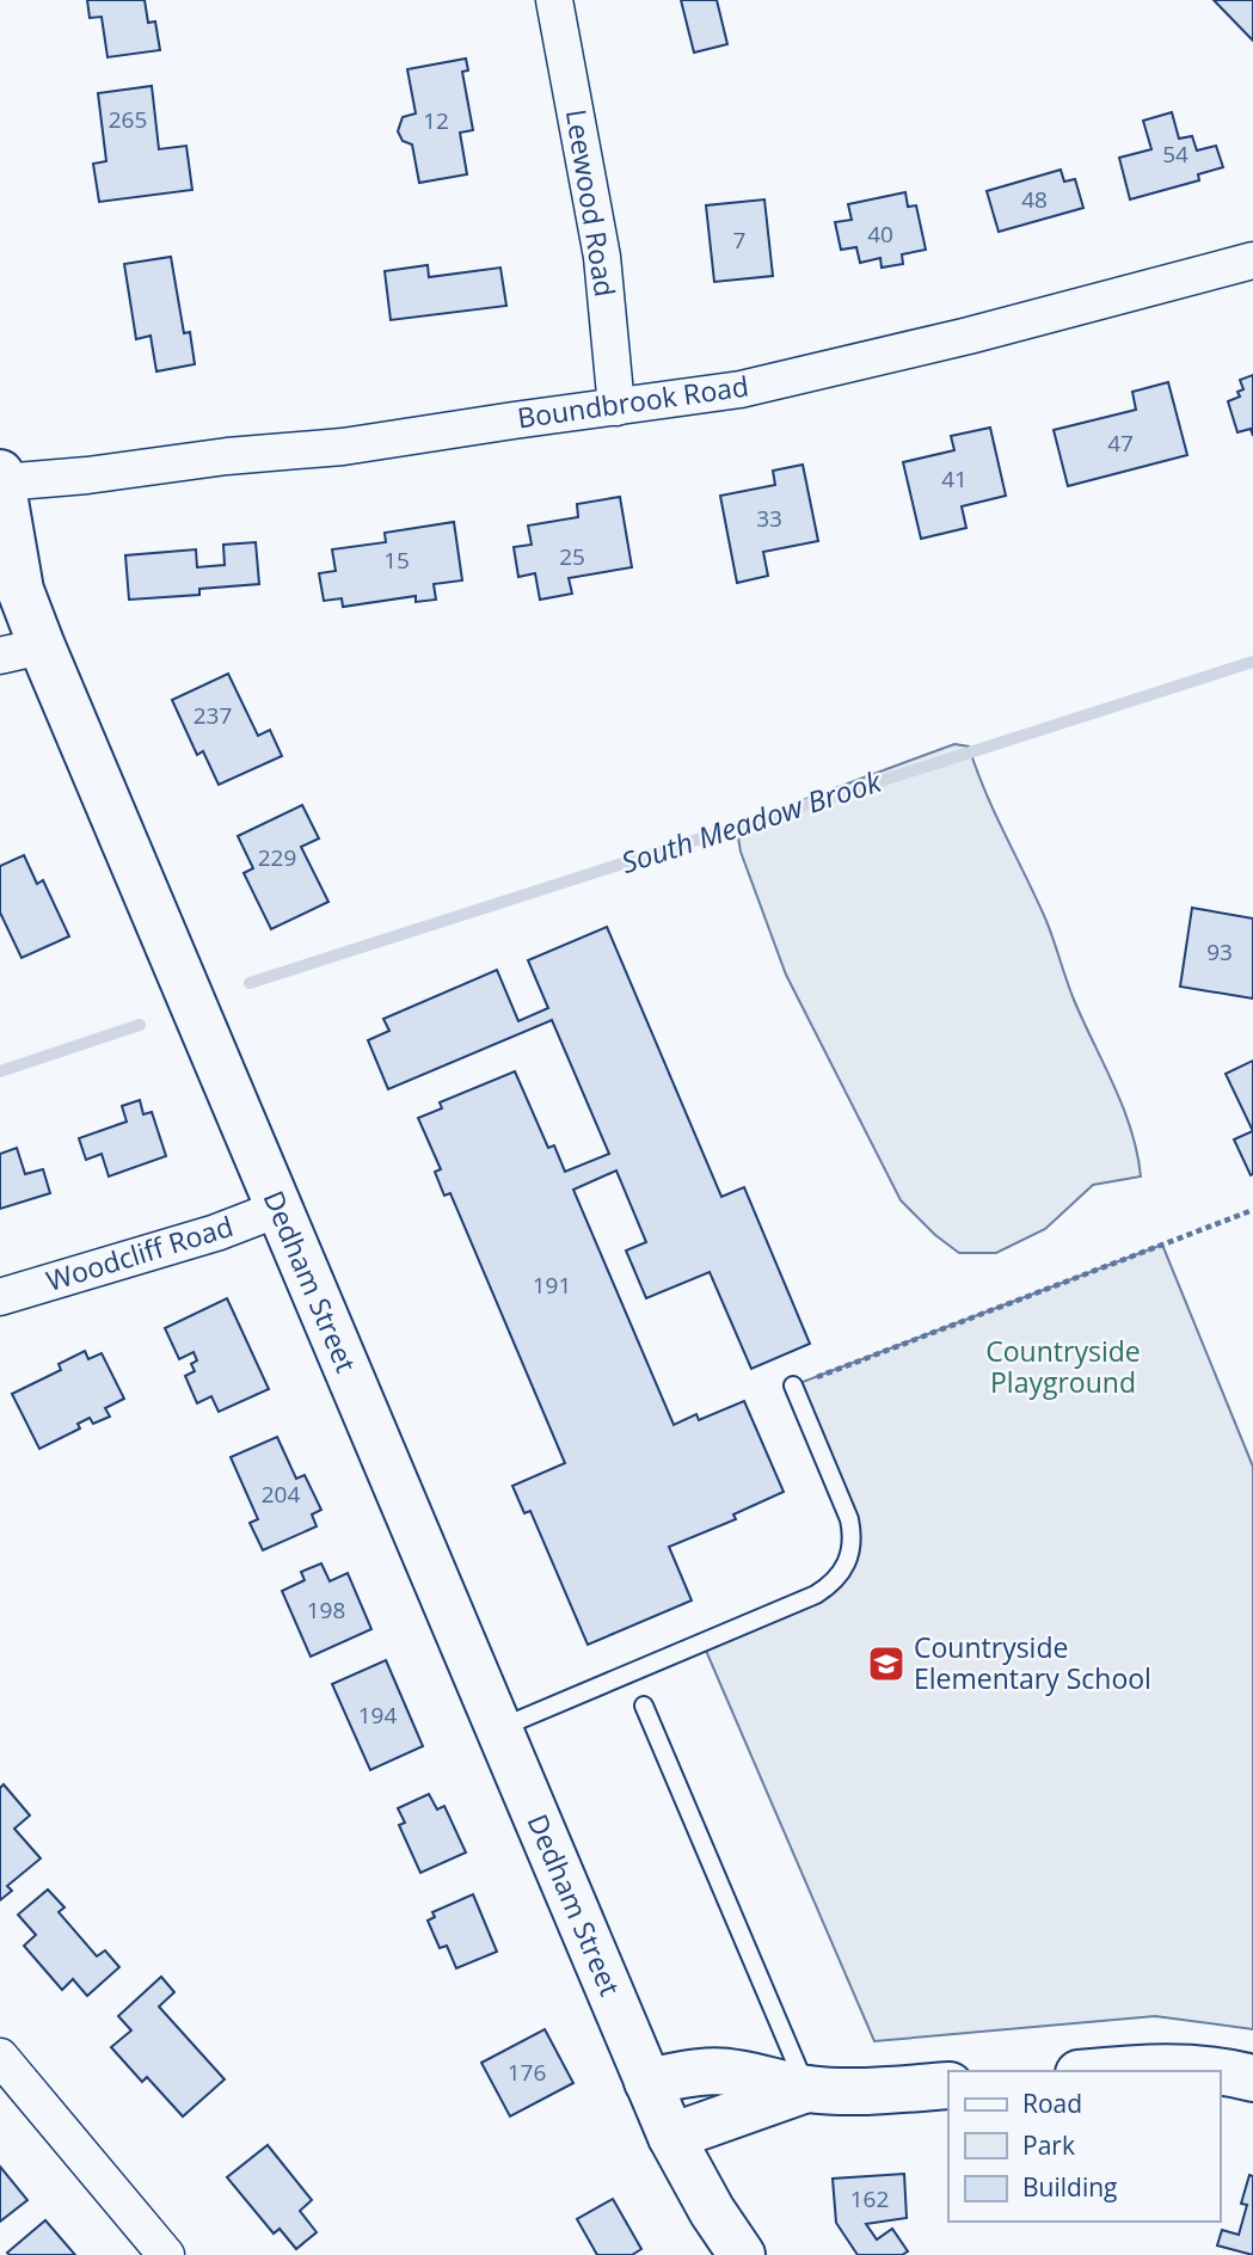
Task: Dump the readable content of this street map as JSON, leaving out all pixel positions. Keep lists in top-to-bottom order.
{
  "streets": {
    "main road": ["Dedham Street"],
    "street": ["Leewood Road", "Boundbrook Road", "Woodcliff Road"]
  },
  "crossings": [
    ["Leewood Road", "Boundbrook Road"],
    ["Boundbrook Road", "Dedham Street"],
    ["Woodcliff Road", "Dedham Street"]
  ],
  "water": ["South Meadow Brook"],
  "parks": ["Countryside Playground"],
  "places": {
    "school or university": ["Countryside Elementary School"]
  },
  "house_numbers": [
    "265",
    "12",
    "54",
    "48",
    "40",
    "7",
    "47",
    "41",
    "33",
    "25",
    "15",
    "237",
    "229",
    "93",
    "191",
    "204",
    "198",
    "194",
    "176",
    "162"
  ],
  "legend": ["Road", "Park", "Building"]
}
